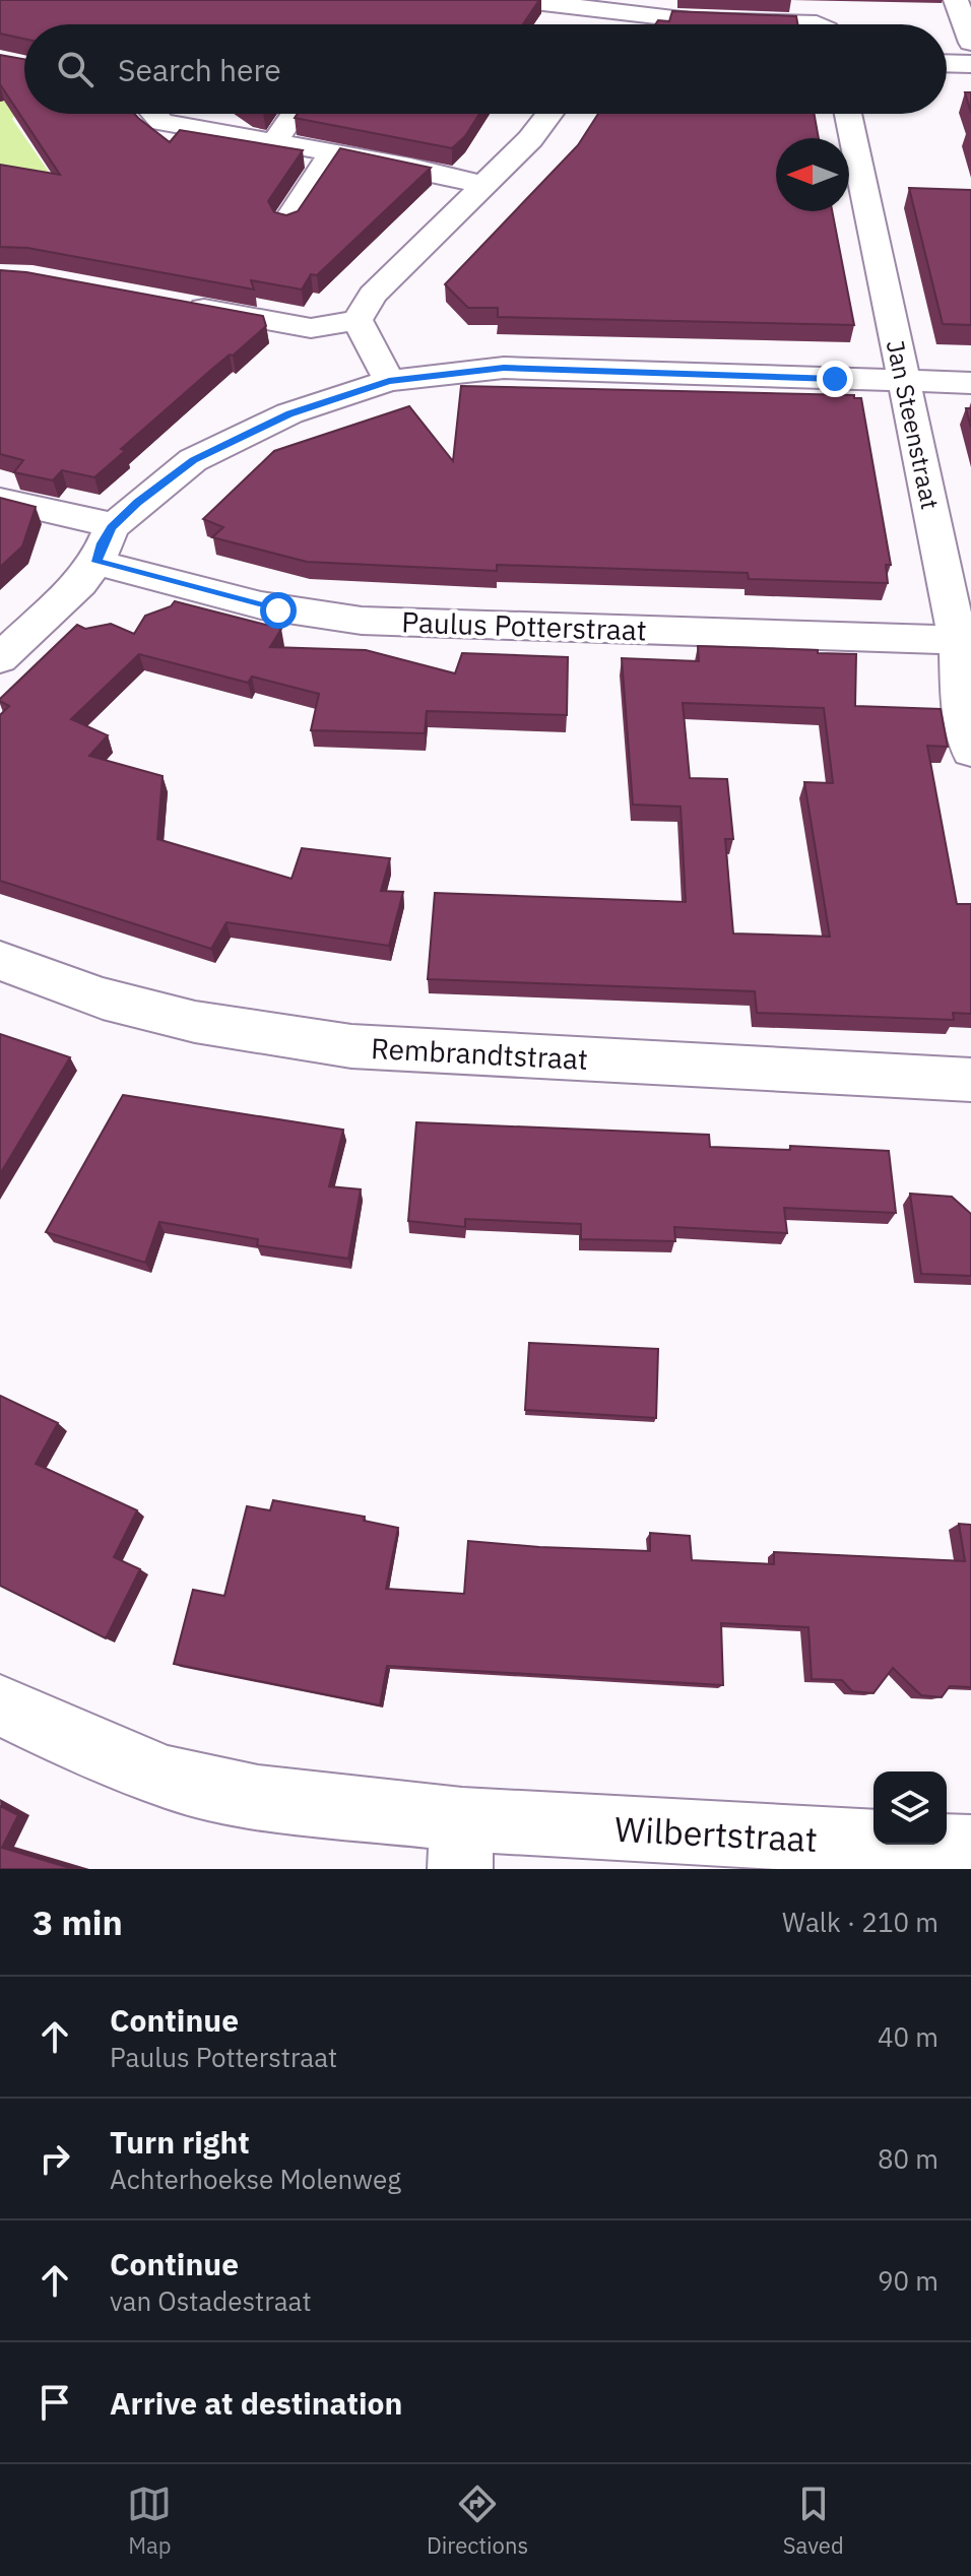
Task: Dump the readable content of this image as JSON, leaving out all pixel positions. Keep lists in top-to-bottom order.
{
  "streets": {
    "street": [
      "Jan Steenstraat",
      "Paulus Potterstraat",
      "Rembrandtstraat",
      "Wilbertstraat"
    ]
  },
  "crossings": [
    ["Jan Steenstraat", "Paulus Potterstraat"]
  ],
  "north": "left",
  "page": {
    "search": "Search here",
    "heading": ["3 min", "Walk · 210 m"],
    "list": [
      ["Continue", "Paulus Potterstraat", "40 m"],
      ["Turn right", "Achterhoekse Molenweg", "80 m"],
      ["Continue", "van Ostadestraat", "90 m"],
      "Arrive at destination"
    ],
    "nav": ["Map", "Directions", "Saved"]
  }
}
